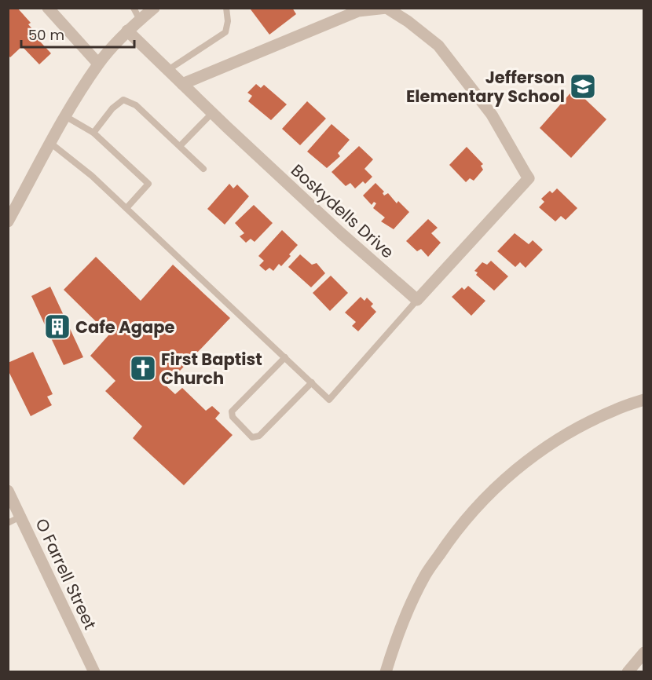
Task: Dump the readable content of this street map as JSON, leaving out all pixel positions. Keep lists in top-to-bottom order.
{
  "streets": {
    "street": ["Boskydells Drive", "O Farrell Street"]
  },
  "places": {
    "school or university": ["Jefferson Elementary School"],
    "building": ["Cafe Agape"],
    "church": ["First Baptist Church"]
  },
  "scale_bar": "50 m"
}
